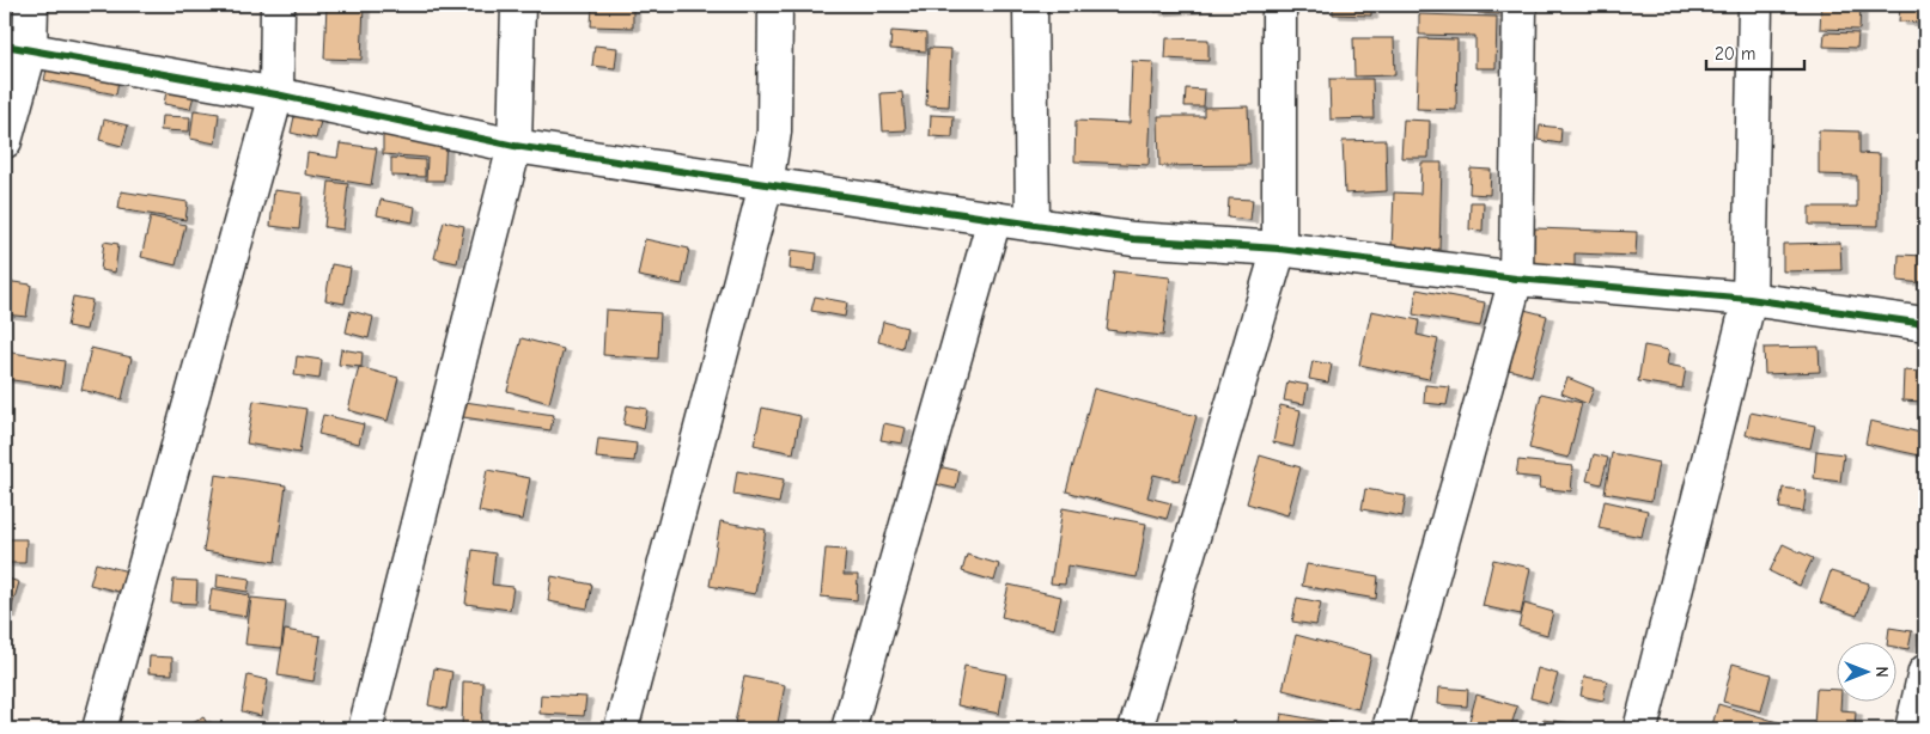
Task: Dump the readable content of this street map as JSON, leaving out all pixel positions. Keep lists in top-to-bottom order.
{
  "scale_bar": "20 m",
  "north": "right"
}
